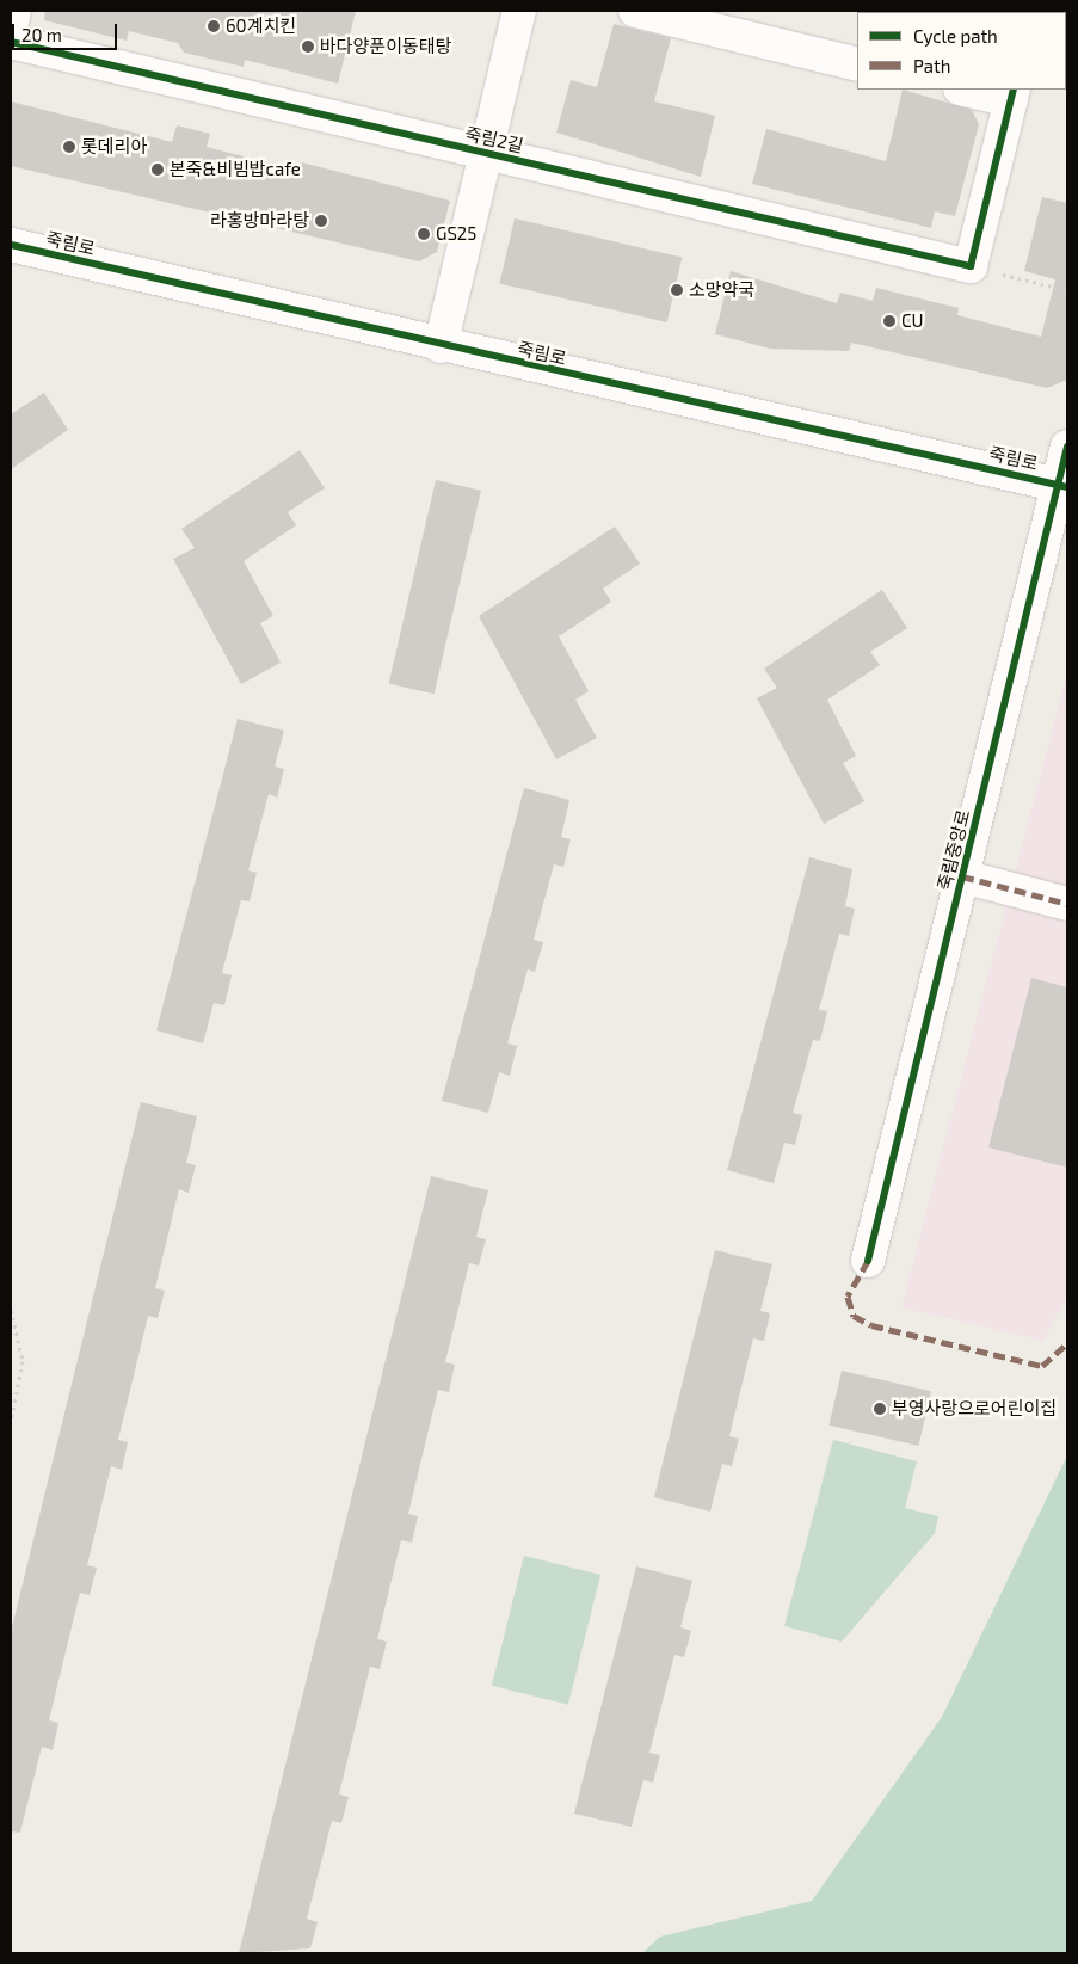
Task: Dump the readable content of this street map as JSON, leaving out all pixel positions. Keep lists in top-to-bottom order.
{
  "streets": {
    "street": ["죽림2길", "죽림로", "죽림중앙로"]
  },
  "crossings": [
    ["죽림2길", "죽림로"],
    ["죽림로", "죽림중앙로"]
  ],
  "places": [
    "60계치킨",
    "바다양푼이동태탕",
    "롯데리아",
    "본죽&비빔밥cafe",
    "라홍방마라탕",
    "GS25",
    "소망약국",
    "CU",
    "부영사랑으로어린이집"
  ],
  "legend": ["Cycle path", "Path"],
  "scale_bar": "20 m"
}
